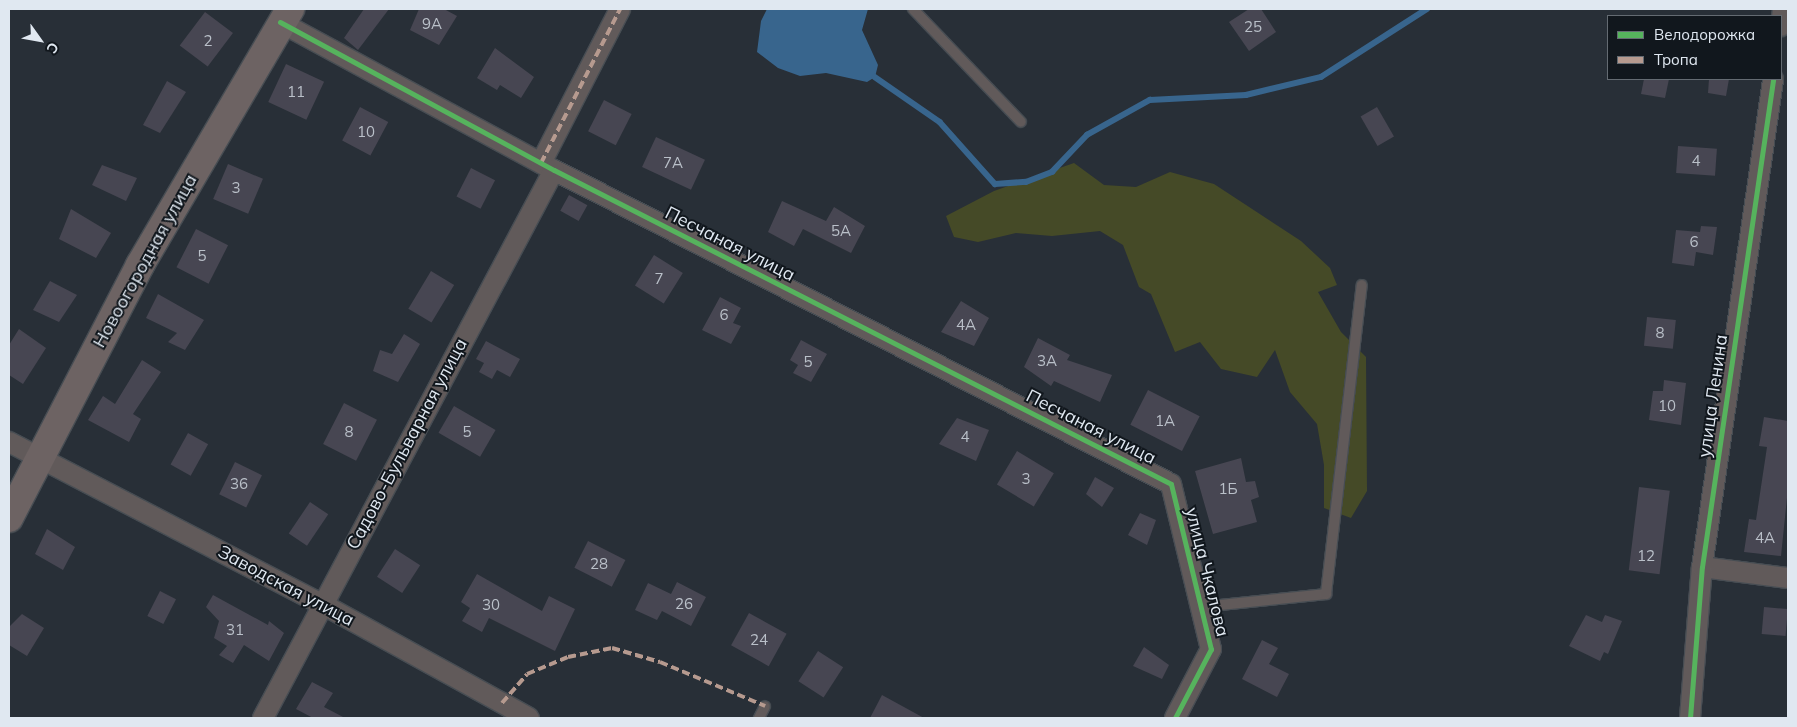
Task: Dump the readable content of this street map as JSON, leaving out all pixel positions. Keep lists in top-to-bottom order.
{
  "streets": {
    "street": [
      "Песчаная улица",
      "Новоогородная улица",
      "улица Ленина",
      "Садово-Бульварная улица",
      "улица Чкалова",
      "Заводская улица"
    ]
  },
  "crossings": [
    ["Песчаная улица", "Новоогородная улица"],
    ["Песчаная улица", "Садово-Бульварная улица"],
    ["Песчаная улица", "улица Чкалова"],
    ["Новоогородная улица", "Заводская улица"],
    ["Садово-Бульварная улица", "Заводская улица"]
  ],
  "house_numbers": [
    "9А",
    "25",
    "2",
    "11",
    "10",
    "4",
    "7А",
    "3",
    "5А",
    "6",
    "5",
    "7",
    "6",
    "4А",
    "8",
    "3А",
    "5",
    "10",
    "1А",
    "8",
    "5",
    "4",
    "3",
    "36",
    "1Б",
    "4А",
    "12",
    "28",
    "26",
    "30",
    "31",
    "24"
  ],
  "legend": ["Велодорожка", "Тропа"],
  "north": "bottom right"
}
